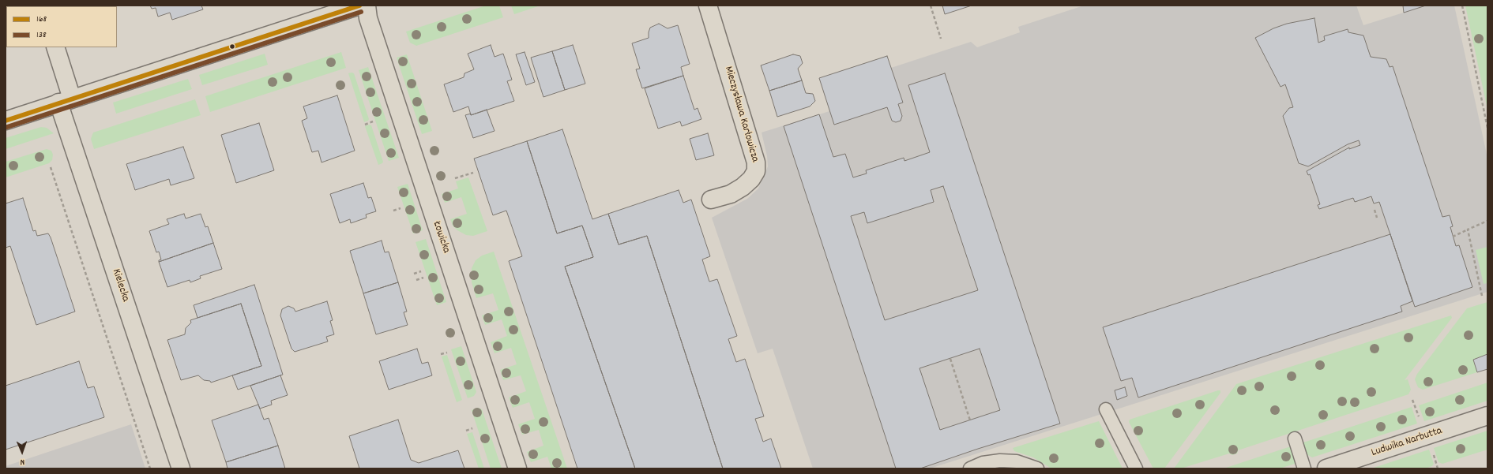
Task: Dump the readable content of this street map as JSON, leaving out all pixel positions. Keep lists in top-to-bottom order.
{
  "streets": {
    "street": [
      "Mieczysława Karłowicza",
      "Łowicka",
      "Kielecka",
      "Ludwika Narbutta"
    ]
  },
  "lines": ["transit line 168", "transit line 138"],
  "legend": ["168", "138"],
  "north": "bottom"
}
